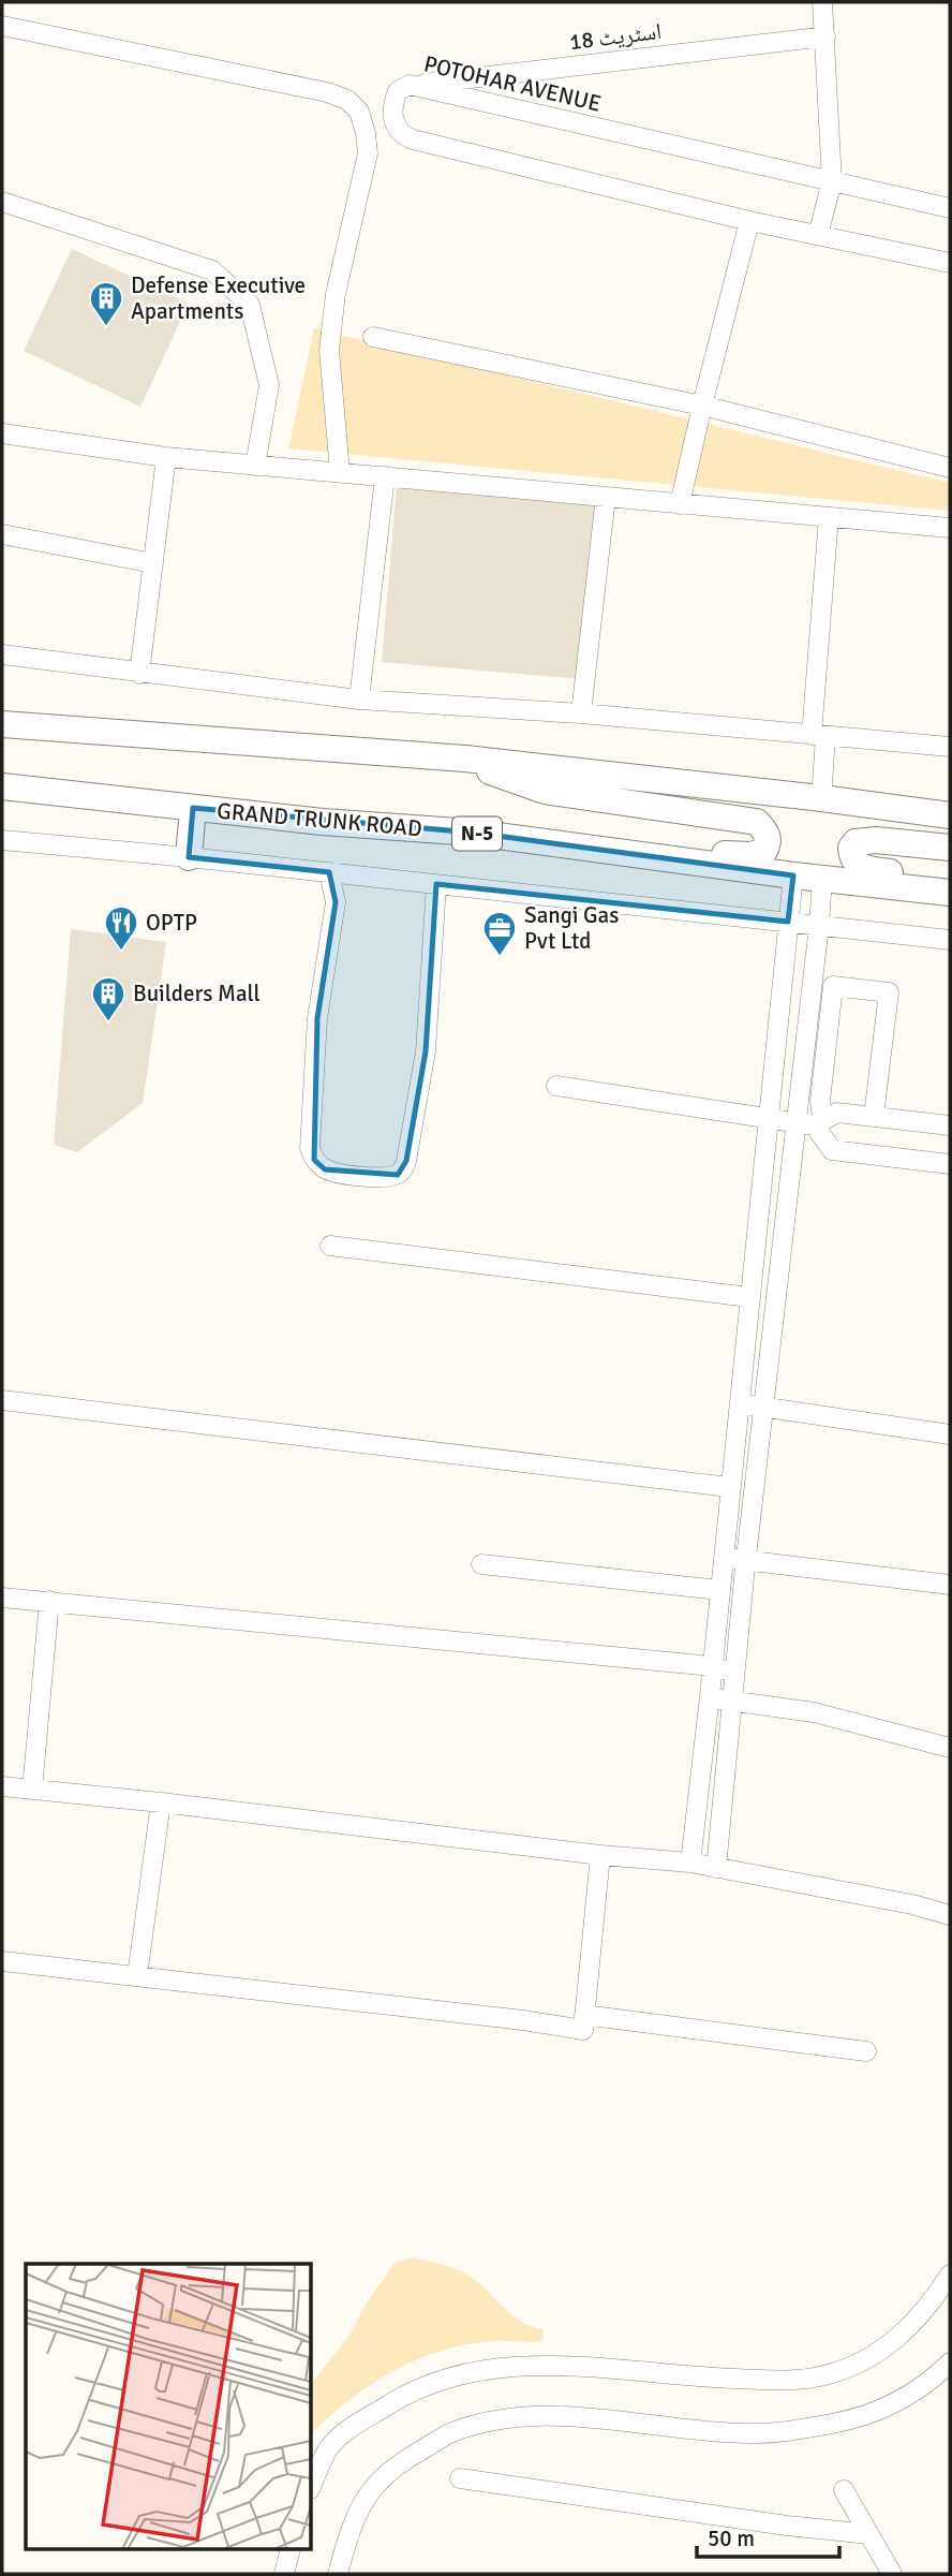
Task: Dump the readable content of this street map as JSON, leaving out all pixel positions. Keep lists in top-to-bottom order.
{
  "streets": {
    "highway": ["GRAND TRUNK ROAD", "N-5"],
    "street": ["اسٹریٹ 18", "POTOHAR AVENUE"]
  },
  "crossings": [
    ["اسٹریٹ 18", "POTOHAR AVENUE"]
  ],
  "places": {
    "building": ["Defense Executive Apartments", "Builders Mall"],
    "restaurant": ["OPTP"],
    "office": ["Sangi Gas Pvt Ltd"]
  },
  "scale_bar": "50 m"
}
